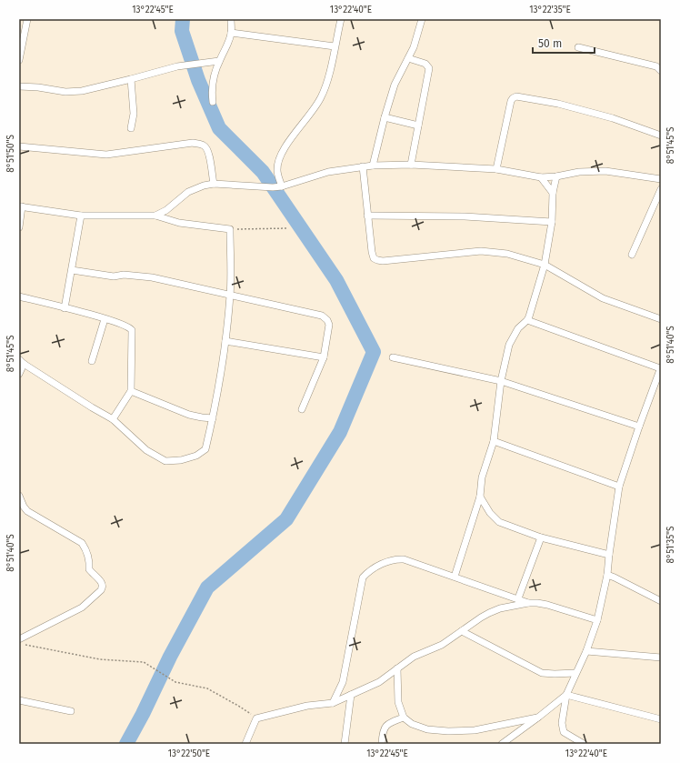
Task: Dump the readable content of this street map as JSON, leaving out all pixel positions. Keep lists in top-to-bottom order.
{
  "scale_bar": "50 m",
  "coordinates": [
    "13°22'45\"E",
    "13°22'40\"E",
    "13°22'35\"E",
    "8°51'45\"S",
    "8°51'50\"S",
    "8°51'40\"S",
    "8°51'35\"S",
    "13°22'50\"E"
  ]
}
